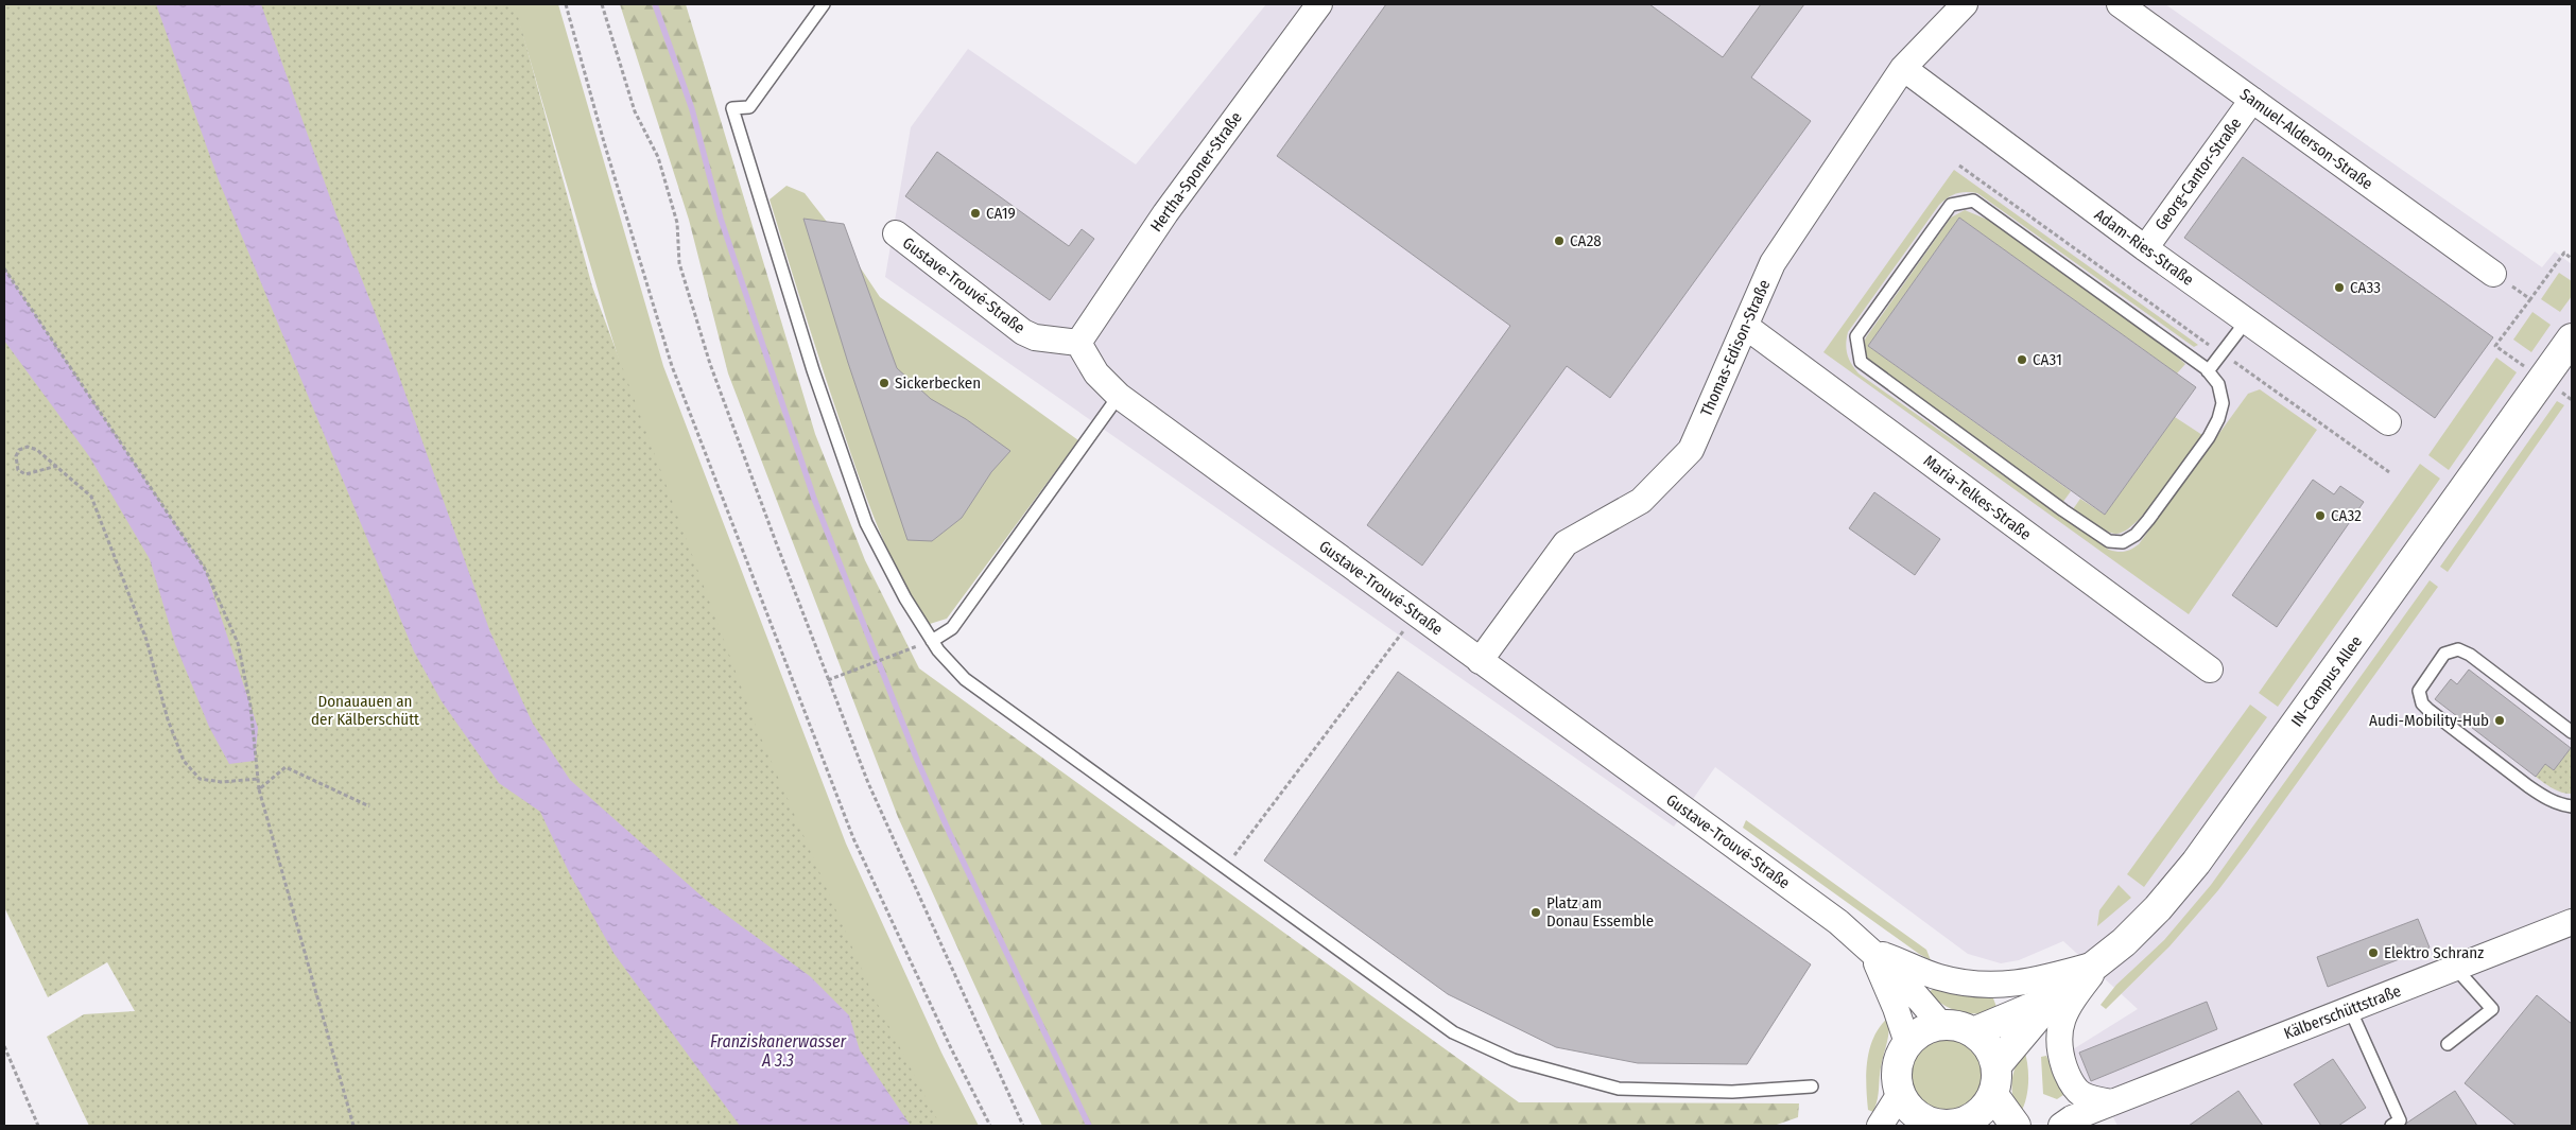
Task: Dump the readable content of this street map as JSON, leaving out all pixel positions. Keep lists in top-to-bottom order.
{
  "streets": {
    "street": [
      "Samuel-Alderson-Straße",
      "Hertha-Sponer-Straße",
      "Georg-Cantor-Straße",
      "Adam-Ries-Straße",
      "Gustave-Trouvé-Straße",
      "Thomas-Edison-Straße",
      "Maria-Telkes-Straße",
      "IN-Campus Allee",
      "Kälberschüttstraße"
    ]
  },
  "crossings": [
    ["Samuel-Alderson-Straße", "Georg-Cantor-Straße"],
    ["Hertha-Sponer-Straße", "Gustave-Trouvé-Straße"],
    ["Georg-Cantor-Straße", "Adam-Ries-Straße"],
    ["Adam-Ries-Straße", "Thomas-Edison-Straße"],
    ["Gustave-Trouvé-Straße", "Thomas-Edison-Straße"],
    ["Gustave-Trouvé-Straße", "IN-Campus Allee"],
    ["Thomas-Edison-Straße", "Maria-Telkes-Straße"]
  ],
  "water": ["Franziskanerwasser A 3.3"],
  "parks": ["Donauauen an der Kälberschütt"],
  "places": [
    "CA19",
    "CA28",
    "CA33",
    "CA31",
    "Sickerbecken",
    "CA32",
    "Audi-Mobility-Hub",
    "Platz am Donau Essemble",
    "Elektro Schranz"
  ]
}
